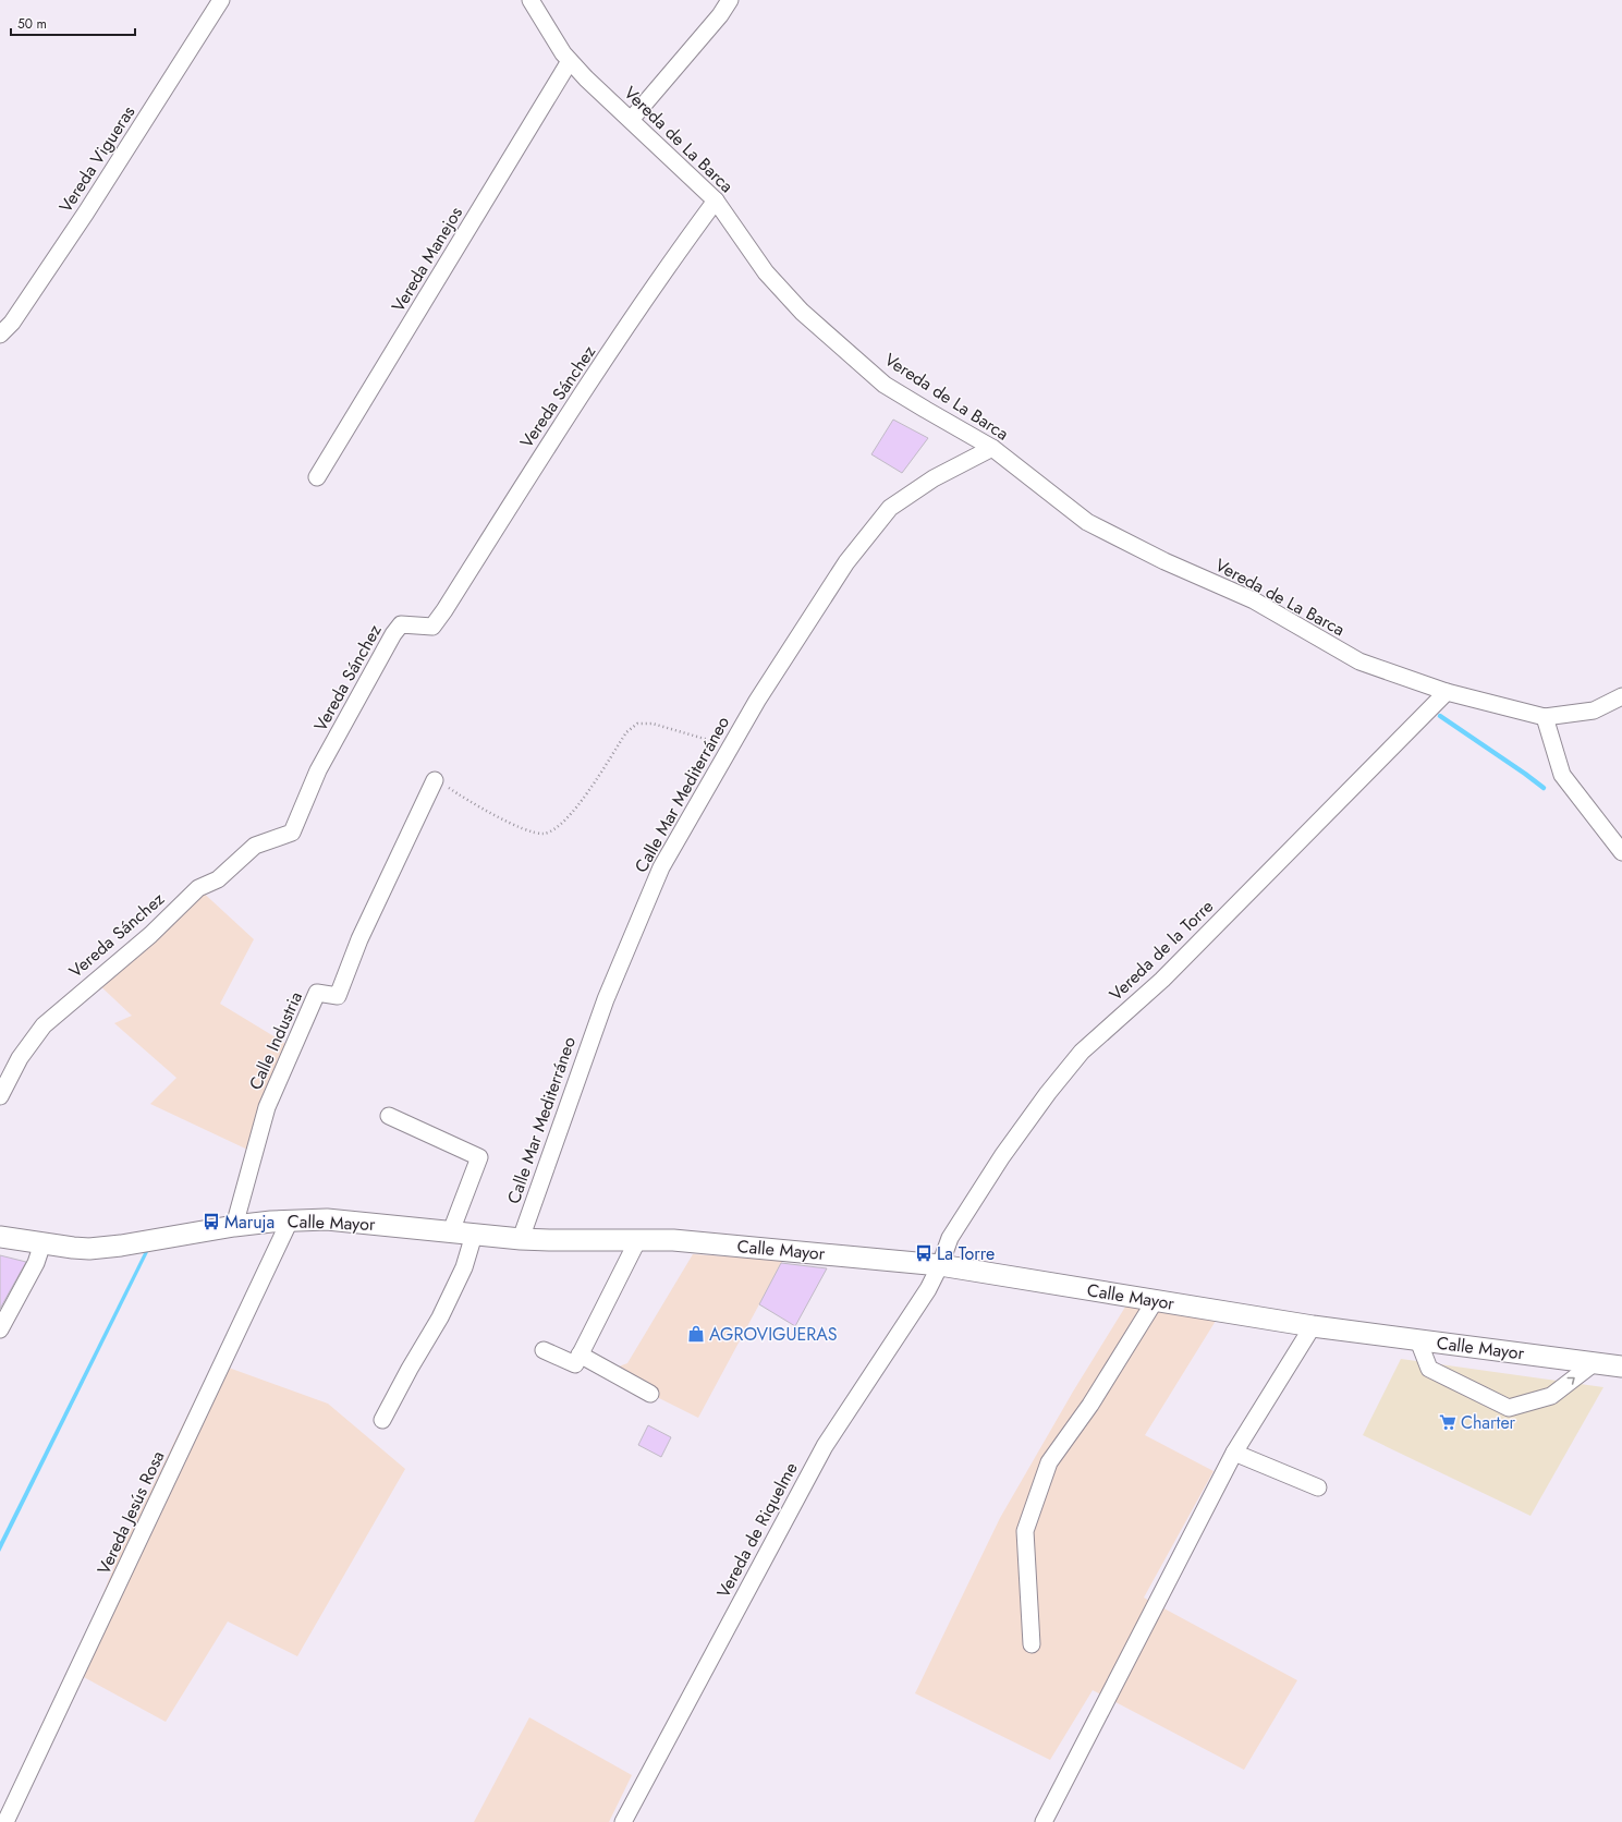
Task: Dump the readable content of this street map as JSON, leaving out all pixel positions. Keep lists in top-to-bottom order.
{
  "streets": {
    "main road": ["Calle Mayor"],
    "street": [
      "Vereda de La Barca",
      "Vereda Vigueras",
      "Vereda Manejos",
      "Vereda Sánchez",
      "Calle Mar Mediterráneo",
      "Vereda de la Torre",
      "Calle Industria",
      "Vereda Jesús Rosa",
      "Vereda de Riquelme"
    ]
  },
  "crossings": [
    ["Vereda de La Barca", "Vereda Manejos"],
    ["Vereda de La Barca", "Vereda Sánchez"],
    ["Vereda de La Barca", "Calle Mar Mediterráneo"],
    ["Vereda de La Barca", "Vereda de la Torre"],
    ["Calle Mar Mediterráneo", "Calle Mayor"],
    ["Vereda de la Torre", "Calle Mayor"],
    ["Vereda de la Torre", "Vereda de Riquelme"],
    ["Calle Industria", "Calle Mayor"],
    ["Calle Mayor", "Vereda Jesús Rosa"],
    ["Calle Mayor", "Vereda de Riquelme"]
  ],
  "places": {
    "bus stop": ["Maruja", "La Torre"],
    "shop": ["AGROVIGUERAS"],
    "supermarket": ["Charter"]
  },
  "scale_bar": "50 m"
}
